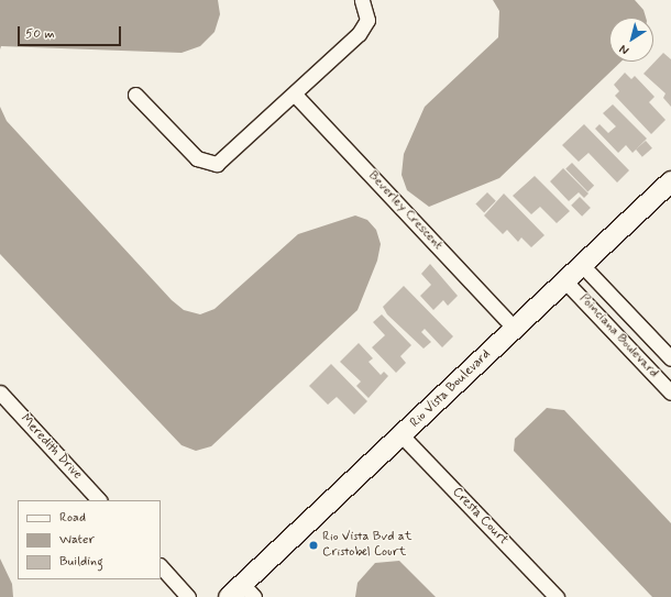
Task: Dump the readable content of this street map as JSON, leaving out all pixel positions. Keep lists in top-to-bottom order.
{
  "streets": {
    "street": [
      "Beverley Crescent",
      "Poinciana Boulevard",
      "Rio Vista Boulevard",
      "Meredith Drive",
      "Cresta Court"
    ]
  },
  "crossings": [
    ["Beverley Crescent", "Rio Vista Boulevard"],
    ["Poinciana Boulevard", "Rio Vista Boulevard"],
    ["Rio Vista Boulevard", "Cresta Court"]
  ],
  "places": ["Rio Vista Bvd at Cristobel Court"],
  "legend": ["Road", "Water", "Building"],
  "scale_bar": "50 m",
  "north": "bottom left"
}
